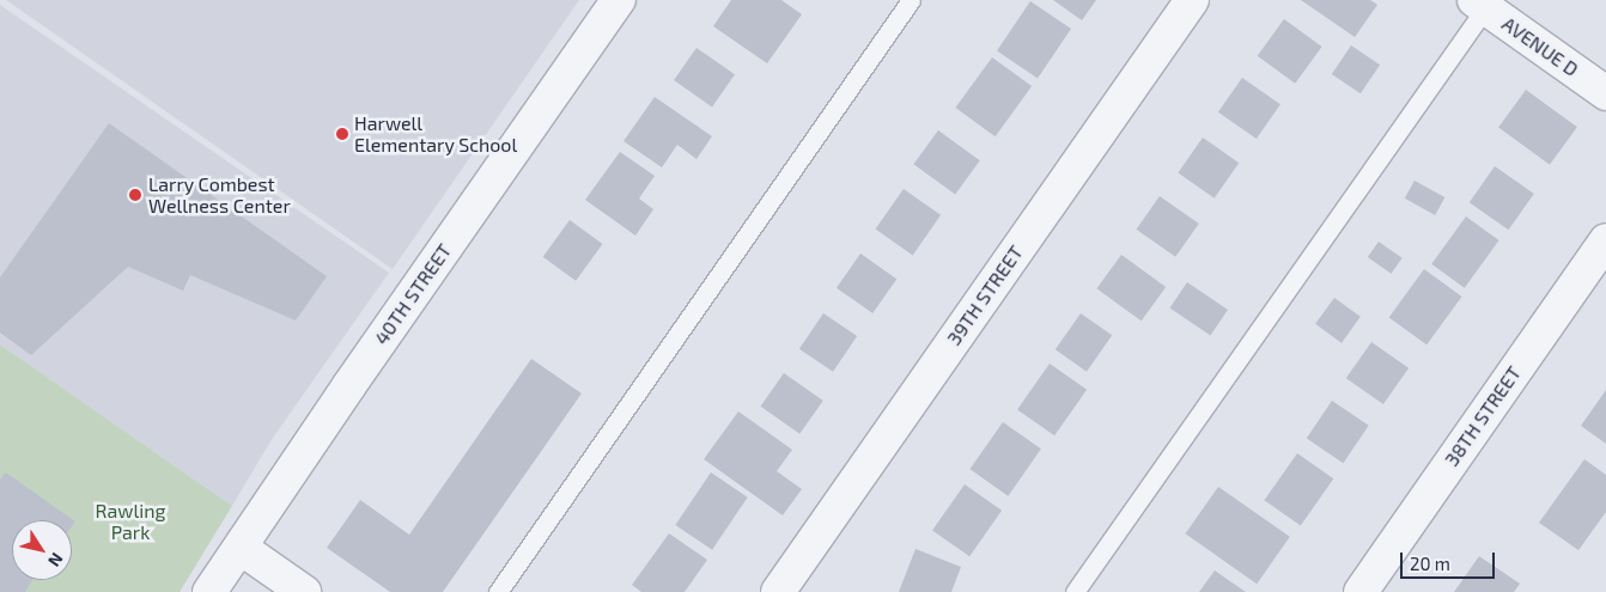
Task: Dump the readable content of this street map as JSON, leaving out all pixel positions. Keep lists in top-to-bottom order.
{
  "streets": {
    "street": [
      "AVENUE D",
      "40TH STREET",
      "39TH STREET",
      "38TH STREET"
    ]
  },
  "parks": ["Rawling Park"],
  "places": ["Harwell Elementary School", "Larry Combest Wellness Center"],
  "scale_bar": "20 m",
  "north": "bottom right"
}
